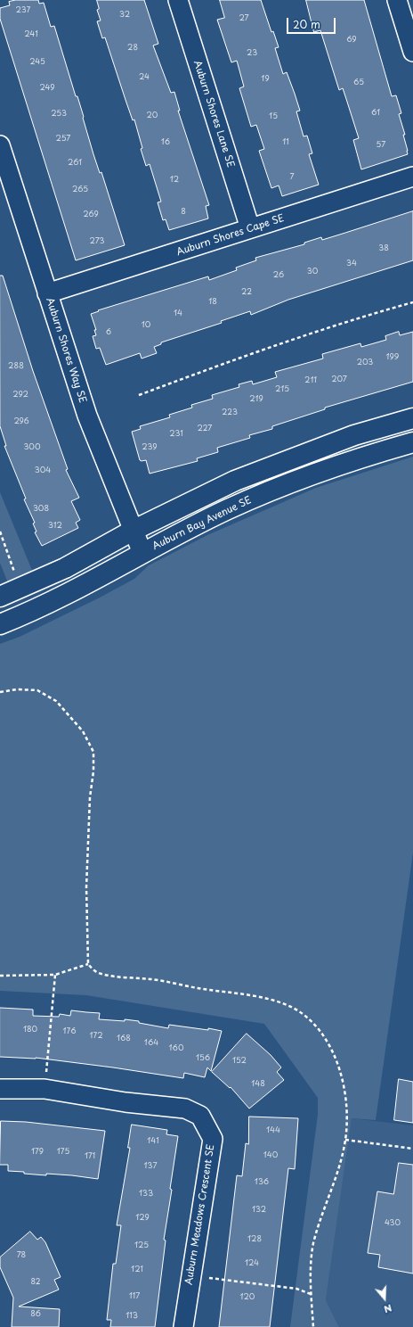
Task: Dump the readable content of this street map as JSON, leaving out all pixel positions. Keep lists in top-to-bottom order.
{
  "streets": {
    "street": [
      "Auburn Shores Lane SE",
      "Auburn Shores Cape SE",
      "Auburn Shores Way SE",
      "Auburn Bay Avenue SE",
      "Auburn Meadows Crescent SE"
    ]
  },
  "crossings": [
    ["Auburn Shores Lane SE", "Auburn Shores Cape SE"],
    ["Auburn Shores Cape SE", "Auburn Shores Way SE"],
    ["Auburn Shores Way SE", "Auburn Bay Avenue SE"]
  ],
  "house_numbers": [
    "237",
    "32",
    "27",
    "241",
    "69",
    "28",
    "23",
    "245",
    "24",
    "19",
    "65",
    "249",
    "61",
    "253",
    "20",
    "15",
    "257",
    "16",
    "11",
    "57",
    "261",
    "7",
    "12",
    "265",
    "8",
    "269",
    "273",
    "38",
    "34",
    "30",
    "26",
    "22",
    "18",
    "14",
    "10",
    "6",
    "199",
    "203",
    "288",
    "207",
    "211",
    "215",
    "292",
    "219",
    "223",
    "296",
    "227",
    "231",
    "300",
    "239",
    "304",
    "308",
    "312",
    "180",
    "176",
    "172",
    "168",
    "164",
    "160",
    "156",
    "152",
    "148",
    "144",
    "141",
    "179",
    "175",
    "140",
    "171",
    "137",
    "136",
    "133",
    "132",
    "129",
    "430",
    "128",
    "125",
    "78",
    "124",
    "121",
    "82",
    "117",
    "120",
    "86",
    "113"
  ],
  "scale_bar": "20 m",
  "north": "bottom"
}
